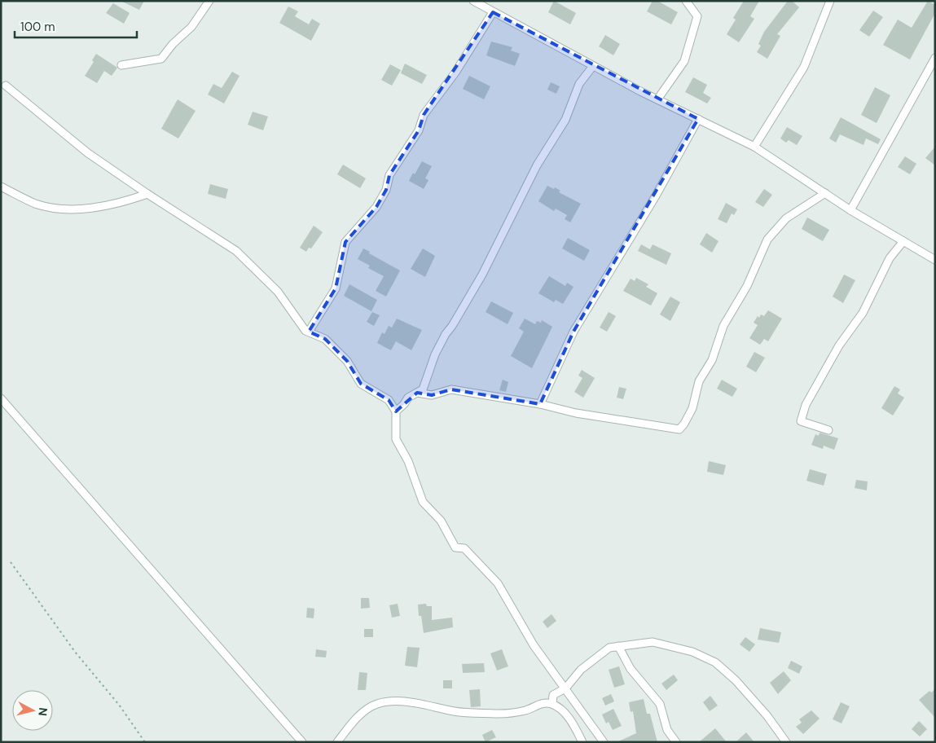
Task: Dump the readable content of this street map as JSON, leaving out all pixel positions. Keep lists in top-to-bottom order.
{
  "scale_bar": "100 m",
  "north": "right"
}
